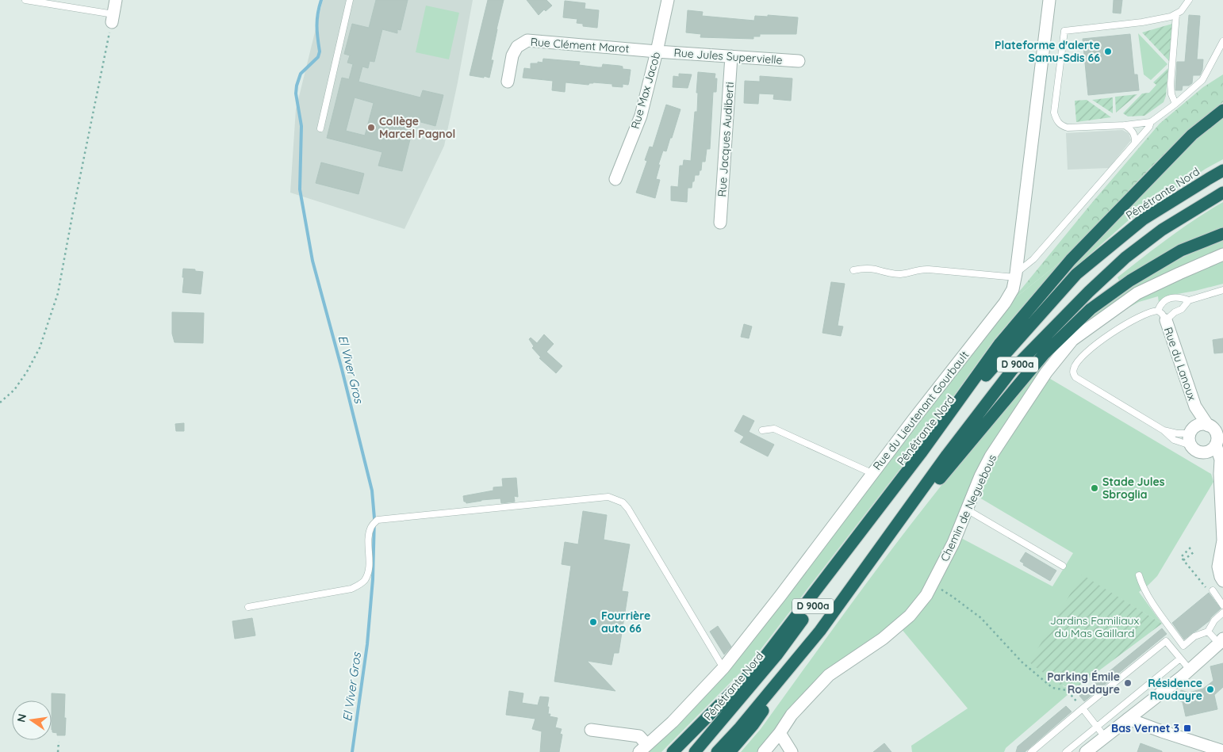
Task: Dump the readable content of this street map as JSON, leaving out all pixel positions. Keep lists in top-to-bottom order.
{
  "streets": {
    "highway": ["Pénétrante Nord", "D 900a"],
    "street": [
      "Rue Clément Marot",
      "Rue Jules Supervielle",
      "Rue Max Jacob",
      "Rue Jacques Audiberti",
      "Rue du Lanoux",
      "Rue du Lieutenant Gourbault",
      "Chemin de Neguebous"
    ]
  },
  "crossings": [
    ["Rue Clément Marot", "Rue Jules Supervielle"],
    ["Rue Clément Marot", "Rue Max Jacob"],
    ["Rue Jules Supervielle", "Rue Max Jacob"],
    ["Rue Jules Supervielle", "Rue Jacques Audiberti"]
  ],
  "water": ["El Viver Gros"],
  "parks": ["Jardins Familiaux du Mas Gaillard"],
  "places": {
    "other": [
      "Plateforme d'alerte Samu-Sdis 66",
      "Collège Marcel Pagnol",
      "Stade Jules Sbroglia",
      "Fourrière auto 66",
      "Parking Émile Roudayre",
      "Résidence Roudayre"
    ],
    "transit": ["Bas Vernet 3"]
  },
  "north": "left"
}
